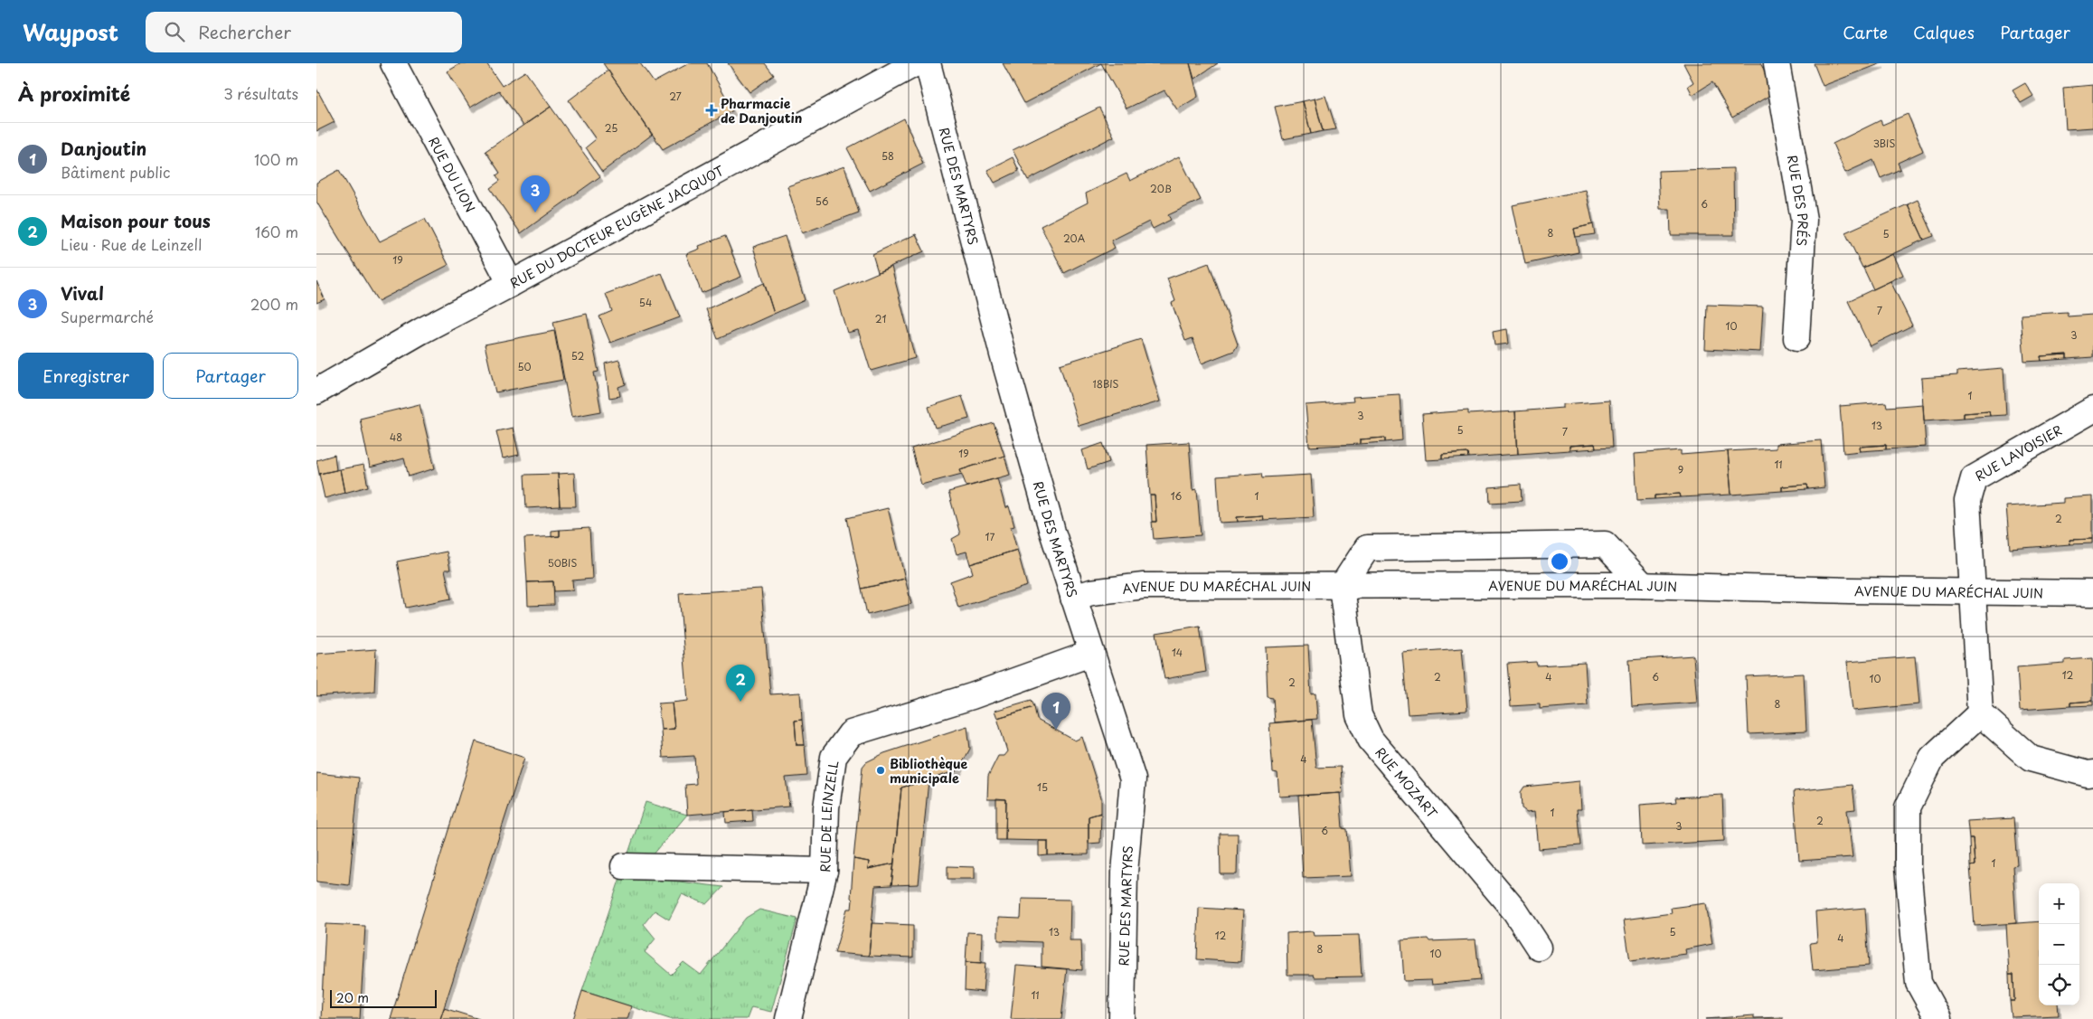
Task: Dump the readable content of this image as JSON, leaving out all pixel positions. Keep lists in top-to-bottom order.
{
  "streets": {
    "street": [
      "RUE DU LION",
      "RUE DES MARTYRS",
      "RUE DES PRÉS",
      "RUE DU DOCTEUR EUGÈNE JACQUOT",
      "RUE LAVOISIER",
      "AVENUE DU MARÉCHAL JUIN",
      "RUE MOZART",
      "RUE DE LEINZELL"
    ]
  },
  "crossings": [
    ["RUE DU LION", "RUE DU DOCTEUR EUGÈNE JACQUOT"],
    ["RUE DES MARTYRS", "AVENUE DU MARÉCHAL JUIN"],
    ["RUE DES MARTYRS", "RUE DE LEINZELL"],
    ["RUE LAVOISIER", "AVENUE DU MARÉCHAL JUIN"],
    ["AVENUE DU MARÉCHAL JUIN", "RUE MOZART"]
  ],
  "places": {
    "health": ["Pharmacie de Danjoutin"],
    "other": ["Bibliothèque municipale"]
  },
  "house_numbers": [
    "27",
    "25",
    "3BIS",
    "58",
    "20B",
    "56",
    "6",
    "8",
    "5",
    "20A",
    "19",
    "54",
    "7",
    "21",
    "10",
    "3",
    "52",
    "50",
    "18BIS",
    "1",
    "3",
    "13",
    "5",
    "7",
    "48",
    "19",
    "11",
    "9",
    "16",
    "1",
    "2",
    "17",
    "50BIS",
    "14",
    "12",
    "2",
    "4",
    "6",
    "10",
    "2",
    "8",
    "4",
    "15",
    "1",
    "2",
    "3",
    "6",
    "1",
    "13",
    "5",
    "12",
    "4",
    "8",
    "10",
    "11"
  ],
  "scale_bar": "20 m",
  "page": {
    "header": "Waypost",
    "search": "Rechercher",
    "nav": ["Carte", "Calques", "Partager"],
    "heading": ["À proximité", "3 résultats"],
    "list": [
      {
        "mark": "1",
        "name": "Danjoutin",
        "note": "Bâtiment public",
        "value": "100 m"
      },
      {
        "mark": "2",
        "name": "Maison pour tous",
        "note": "Lieu · Rue de Leinzell",
        "value": "160 m"
      },
      {
        "mark": "3",
        "name": "Vival",
        "note": "Supermarché",
        "value": "200 m"
      }
    ],
    "pins": ["3", "2", "1"],
    "buttons": ["Enregistrer", "Partager"],
    "map_buttons": ["+", "−"],
    "scale": "20 m"
  }
}
